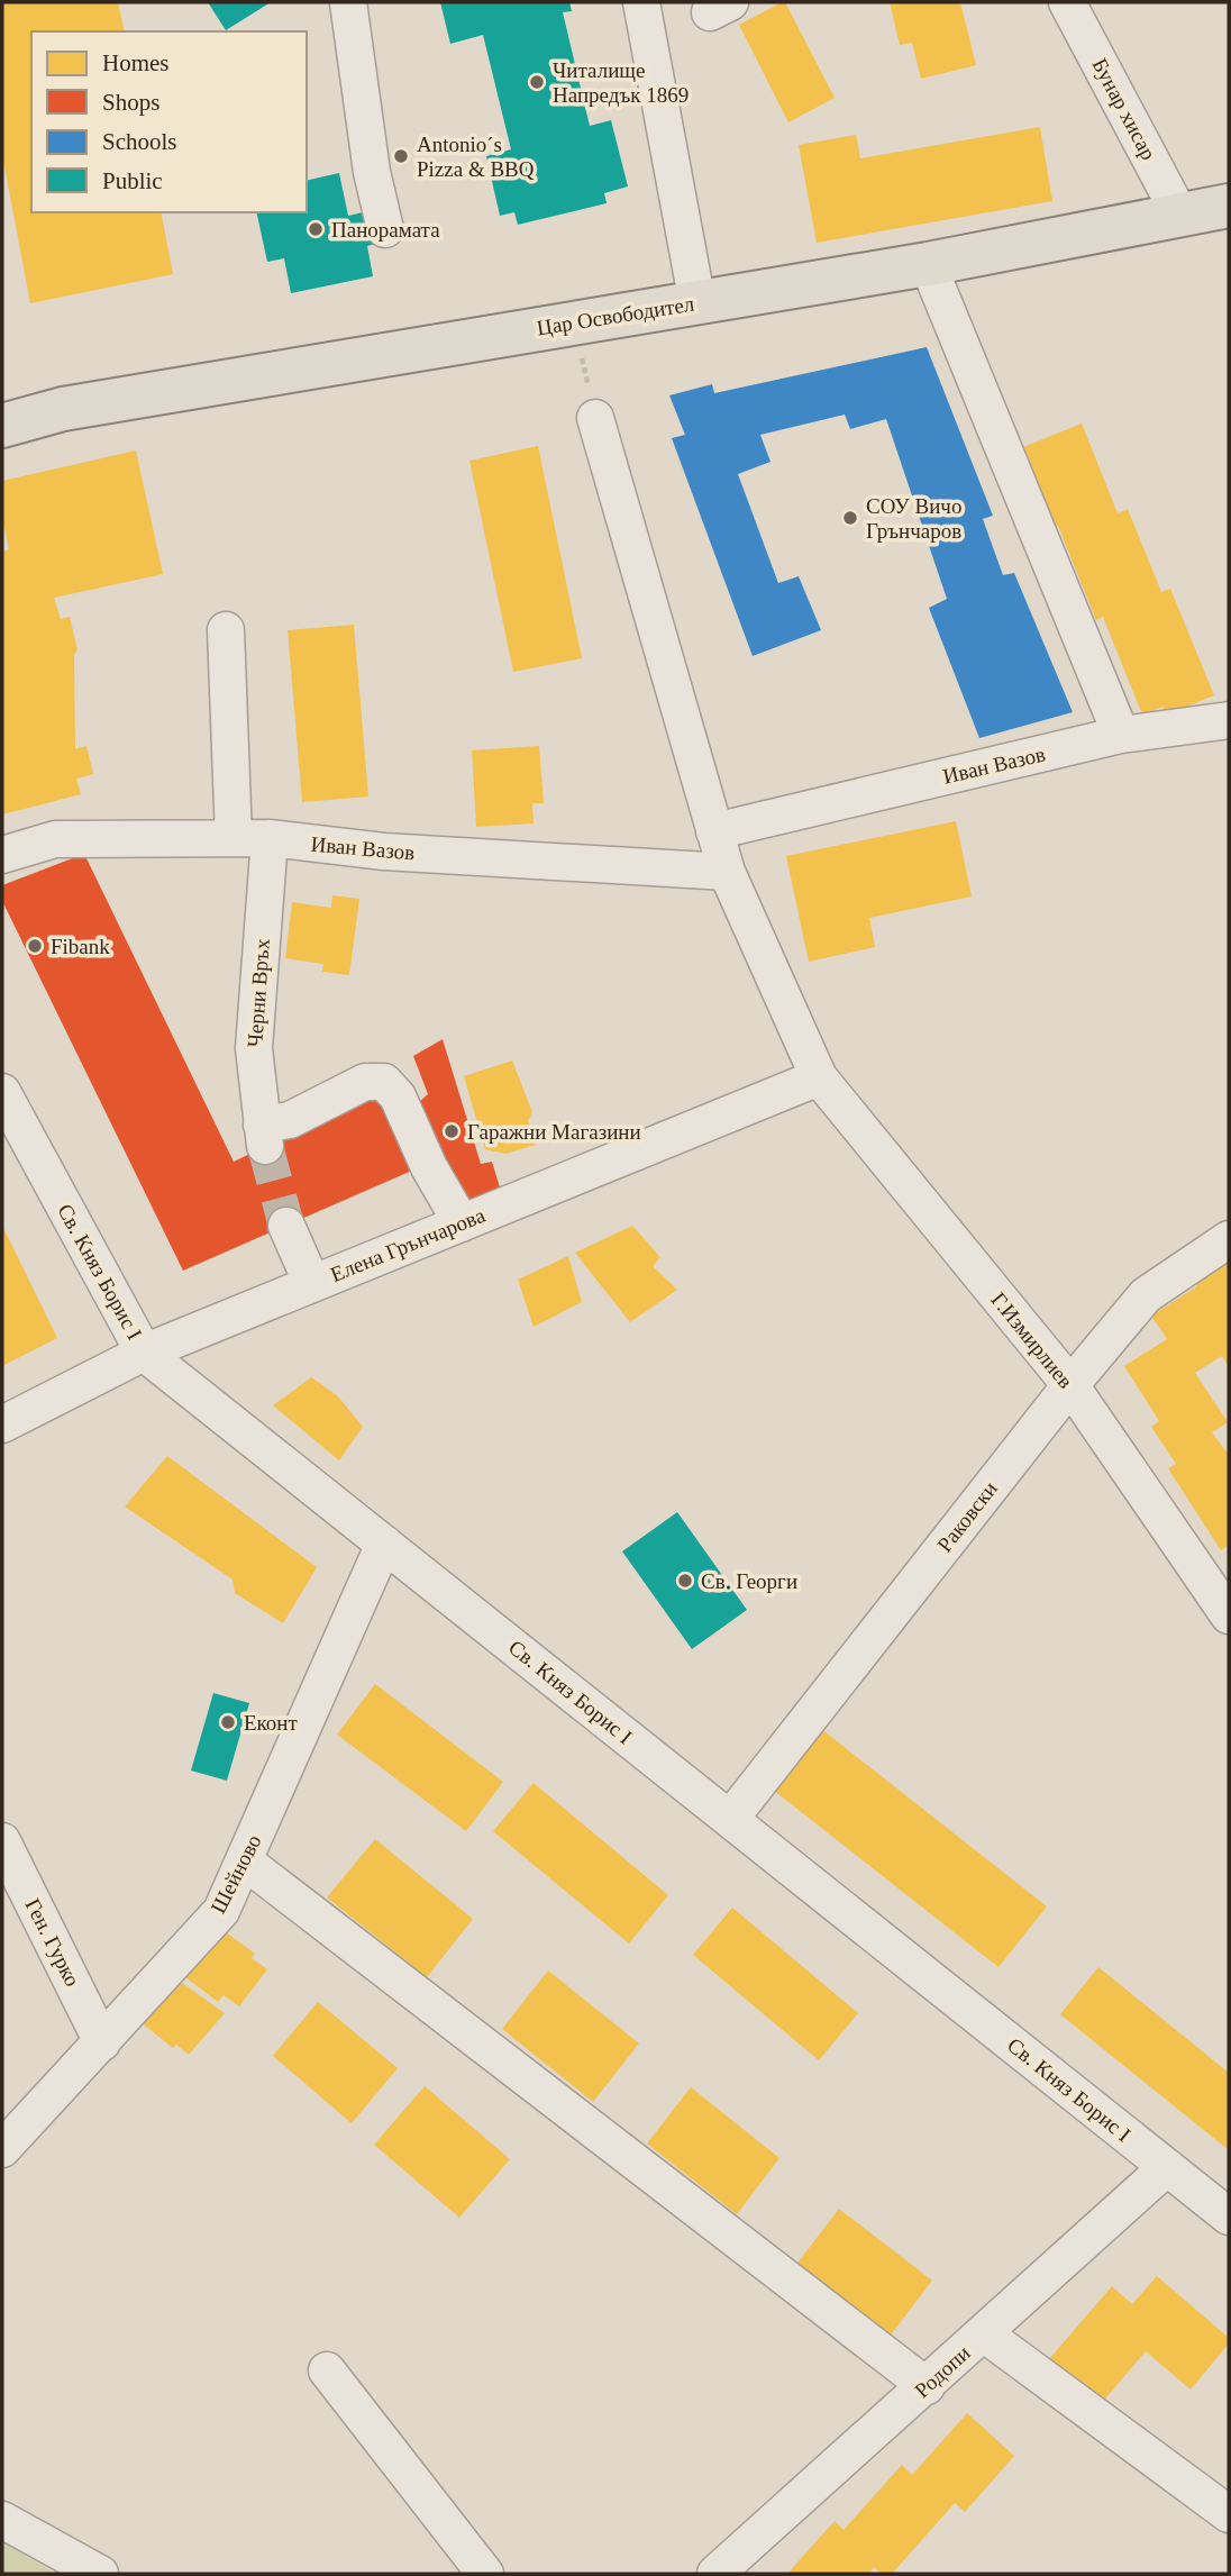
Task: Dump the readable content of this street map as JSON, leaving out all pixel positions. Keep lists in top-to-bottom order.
{
  "streets": {
    "main road": ["Цар Освободител"],
    "street": [
      "Бунар хисар",
      "Иван Вазов",
      "Черни Връх",
      "Елена Грънчарова",
      "Св. Княз Борис I",
      "Г.Измирлиев",
      "Раковски",
      "Шейново",
      "Ген. Гурко",
      "Родопи"
    ]
  },
  "crossings": [
    ["Бунар хисар", "Цар Освободител"],
    ["Иван Вазов", "Черни Връх"],
    ["Иван Вазов", "Г.Измирлиев"],
    ["Черни Връх", "Елена Грънчарова"],
    ["Елена Грънчарова", "Св. Княз Борис I"],
    ["Елена Грънчарова", "Г.Измирлиев"],
    ["Св. Княз Борис I", "Раковски"],
    ["Св. Княз Борис I", "Шейново"],
    ["Св. Княз Борис I", "Родопи"],
    ["Г.Измирлиев", "Раковски"],
    ["Шейново", "Ген. Гурко"]
  ],
  "places": [
    "Читалище Напредък 1869",
    "Antonio´s Pizza & BBQ",
    "Панорамата",
    "СОУ Вичо Грънчаров",
    "Fibank",
    "Гаражни Магазини",
    "Св. Георги",
    "Еконт"
  ],
  "legend": [
    "Homes",
    "Shops",
    "Schools",
    "Public"
  ]
}
